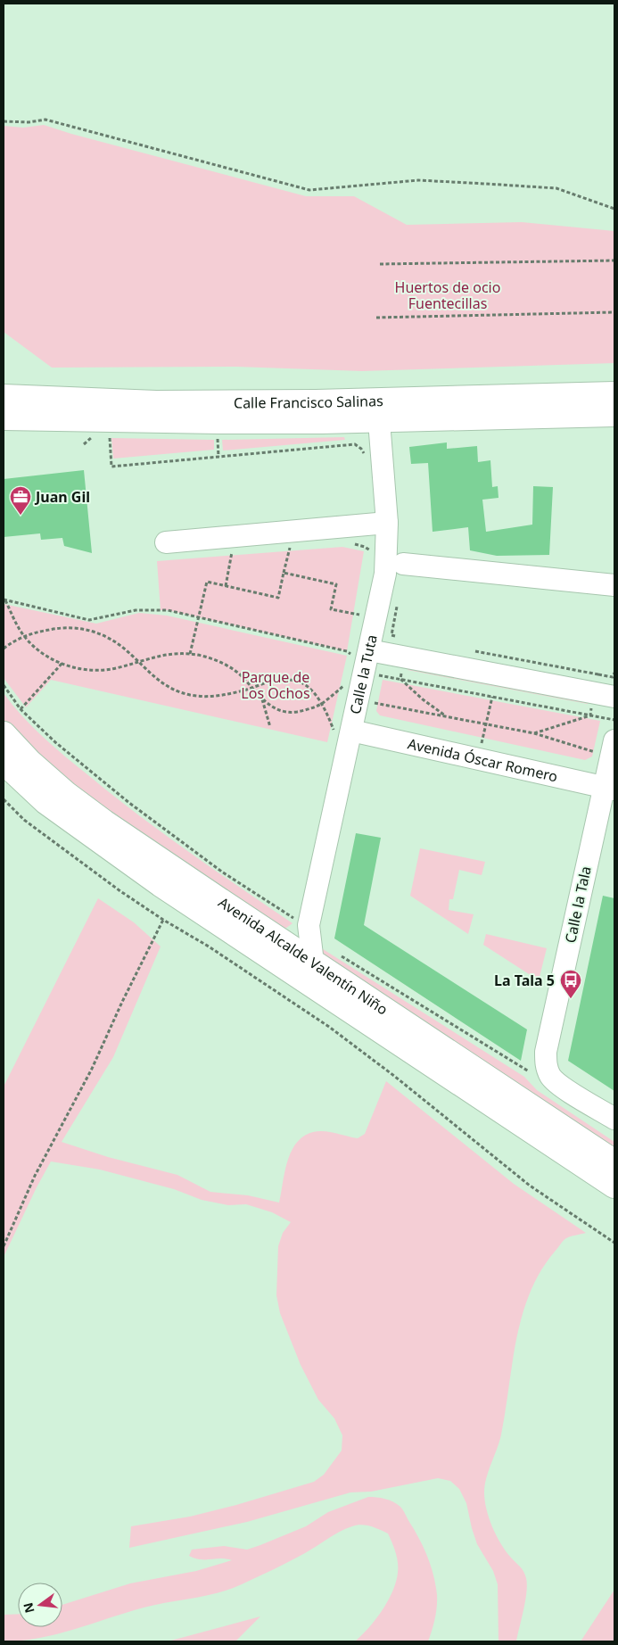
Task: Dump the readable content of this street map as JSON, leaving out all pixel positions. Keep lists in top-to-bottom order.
{
  "streets": {
    "main road": ["Calle Francisco Salinas", "Avenida Alcalde Valentín Niño"],
    "street": ["Calle la Tuta", "Avenida Óscar Romero", "Calle la Tala"]
  },
  "crossings": [
    ["Calle Francisco Salinas", "Calle la Tuta"],
    ["Calle la Tuta", "Avenida Óscar Romero"],
    ["Calle la Tuta", "Avenida Alcalde Valentín Niño"],
    ["Avenida Óscar Romero", "Calle la Tala"]
  ],
  "parks": ["Huertos de ocio Fuentecillas", "Parque de Los Ochos"],
  "places": {
    "office": ["Juan Gil"],
    "bus stop": ["La Tala 5"]
  },
  "north": "left"
}
